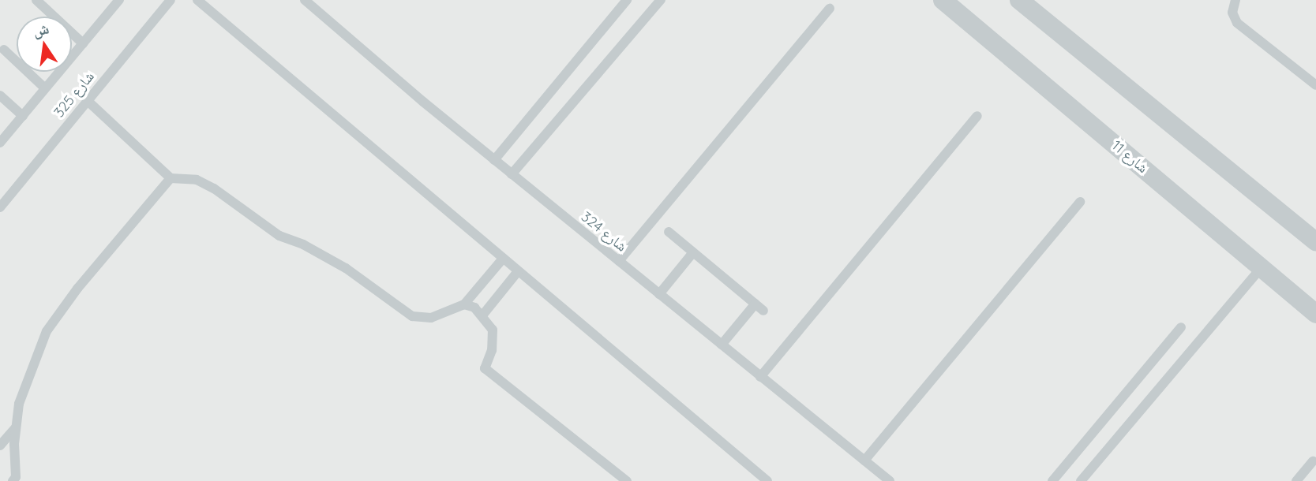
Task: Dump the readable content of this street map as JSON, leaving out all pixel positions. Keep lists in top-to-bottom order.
{
  "streets": {
    "street": ["شارع 11"],
    "lane": ["شارع 325", "شارع 324"]
  },
  "north": "top"
}
